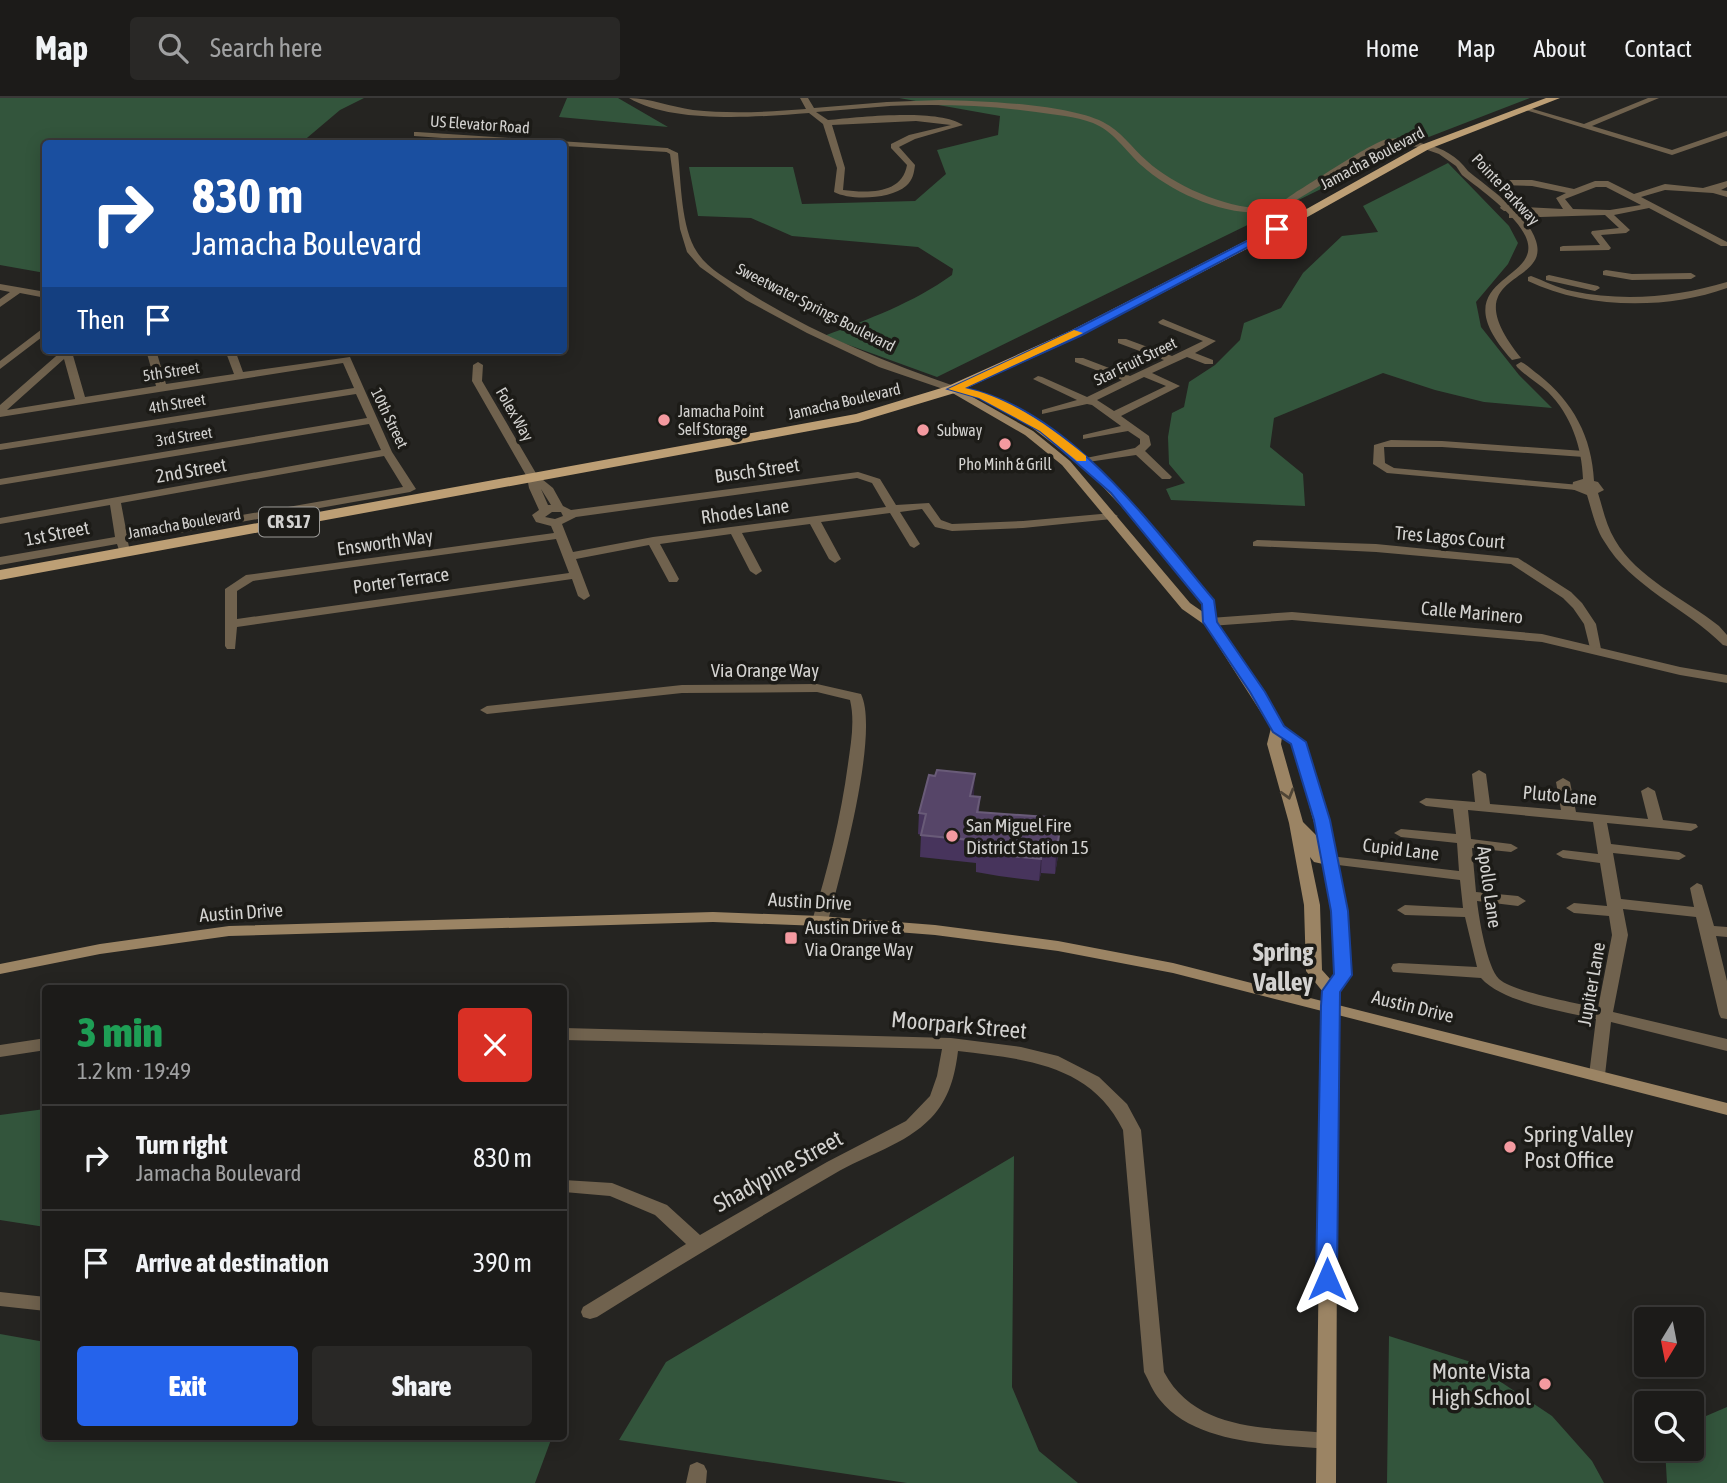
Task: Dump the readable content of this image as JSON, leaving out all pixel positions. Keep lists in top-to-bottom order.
{
  "streets": {
    "main road": [
      "Jamacha Boulevard",
      "Sweetwater Springs Boulevard",
      "CR S17",
      "Austin Drive"
    ],
    "street": [
      "US Elevator Road",
      "Pointe Parkway",
      "Star Fruit Street",
      "5th Street",
      "4th Street",
      "Folex Way",
      "10th Street",
      "3rd Street",
      "2nd Street",
      "Busch Street",
      "Rhodes Lane",
      "1st Street",
      "Tres Lagos Court",
      "Ensworth Way",
      "Porter Terrace",
      "Calle Marinero",
      "Via Orange Way",
      "Pluto Lane",
      "Cupid Lane",
      "Apollo Lane",
      "Jupiter Lane",
      "Moorpark Street",
      "Shadypine Street"
    ]
  },
  "crossings": [
    ["US Elevator Road", "Sweetwater Springs Boulevard"],
    ["Jamacha Boulevard", "Pointe Parkway"],
    ["Jamacha Boulevard", "Sweetwater Springs Boulevard"],
    ["Jamacha Boulevard", "Folex Way"],
    ["Jamacha Boulevard", "1st Street"],
    ["Sweetwater Springs Boulevard", "Rhodes Lane"],
    ["Sweetwater Springs Boulevard", "Calle Marinero"],
    ["Sweetwater Springs Boulevard", "Cupid Lane"],
    ["Sweetwater Springs Boulevard", "Austin Drive"],
    ["Sweetwater Springs Boulevard", "Moorpark Street"],
    ["5th Street", "10th Street"],
    ["4th Street", "10th Street"],
    ["10th Street", "3rd Street"],
    ["10th Street", "2nd Street"],
    ["10th Street", "1st Street"],
    ["Busch Street", "Rhodes Lane"],
    ["Tres Lagos Court", "Calle Marinero"],
    ["Ensworth Way", "Porter Terrace"],
    ["Via Orange Way", "Austin Drive"],
    ["Pluto Lane", "Apollo Lane"],
    ["Pluto Lane", "Jupiter Lane"],
    ["Cupid Lane", "Apollo Lane"],
    ["Austin Drive", "Jupiter Lane"],
    ["Moorpark Street", "Shadypine Street"]
  ],
  "districts": ["Spring Valley"],
  "places": {
    "other": [
      "Jamacha Point Self Storage",
      "Subway",
      "Pho Minh & Grill",
      "San Miguel Fire District Station 15",
      "Spring Valley Post Office",
      "Monte Vista High School"
    ],
    "transit": ["Austin Drive & Via Orange Way"]
  },
  "north": "bottom",
  "page": {
    "header": "Map",
    "search": "Search here",
    "nav": [
      "Home",
      "Map",
      "About",
      "Contact"
    ],
    "turn": ["830 m", "Jamacha Boulevard"],
    "then": "Then",
    "heading": ["3 min", "1.2 km · 19:49"],
    "list": [
      {
        "name": "Turn right",
        "note": "Jamacha Boulevard",
        "value": "830 m"
      },
      {
        "name": "Arrive at destination",
        "value": "390 m"
      }
    ],
    "buttons": ["Exit", "Share"]
  }
}
